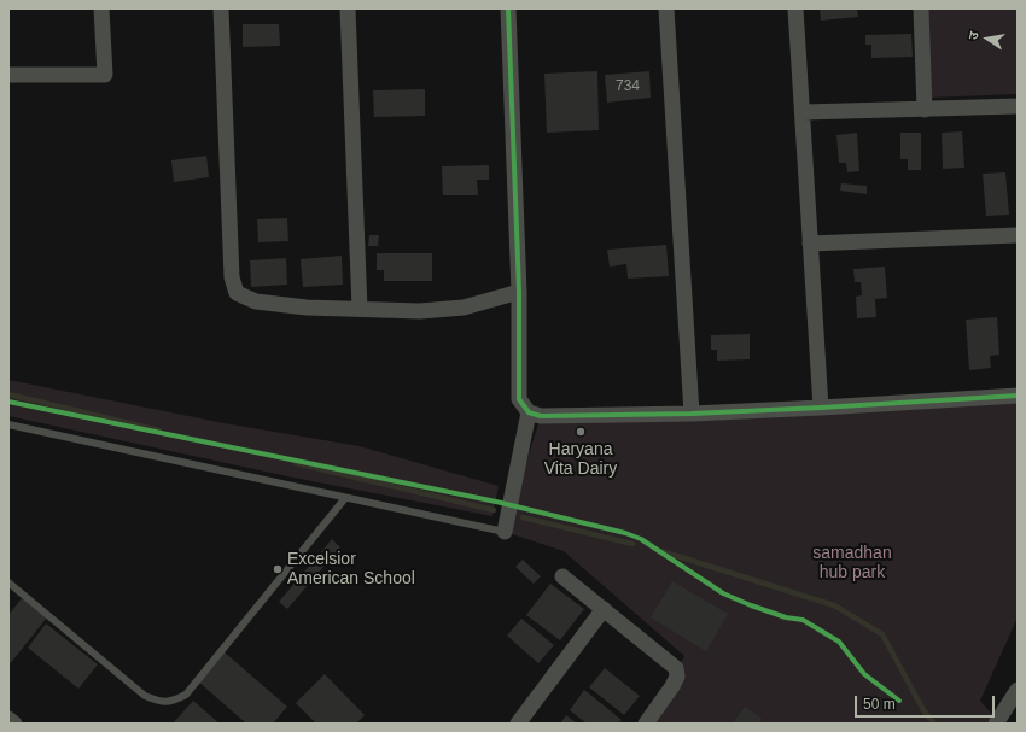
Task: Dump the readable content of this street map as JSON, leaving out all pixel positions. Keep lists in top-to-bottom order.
{
  "parks": ["samadhan hub park"],
  "places": ["Haryana Vita Dairy", "Excelsior American School"],
  "house_numbers": ["734"],
  "scale_bar": "50 m",
  "north": "left"
}
